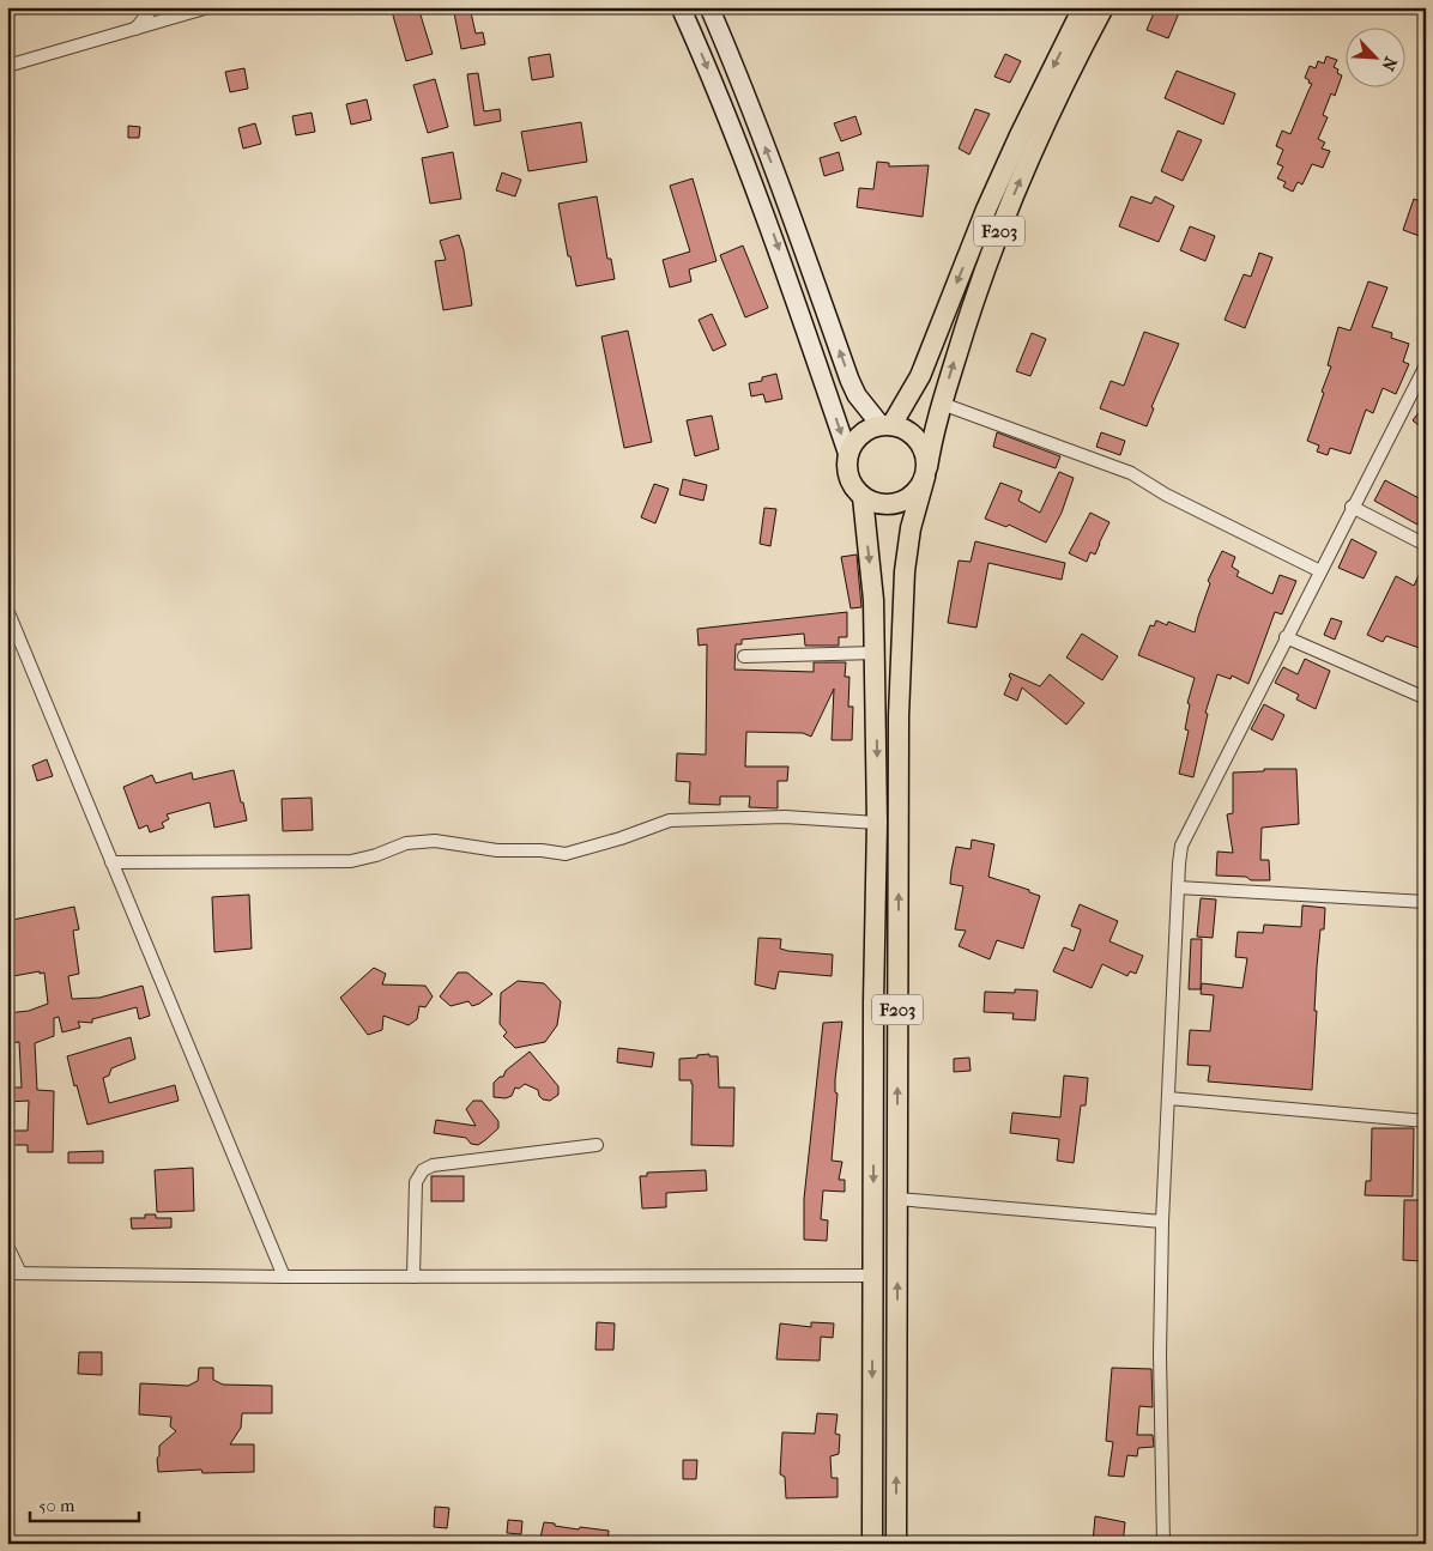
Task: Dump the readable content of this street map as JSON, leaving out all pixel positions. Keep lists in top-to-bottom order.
{
  "streets": {
    "main road": ["F203"]
  },
  "scale_bar": "50 m",
  "north": "bottom right"
}
